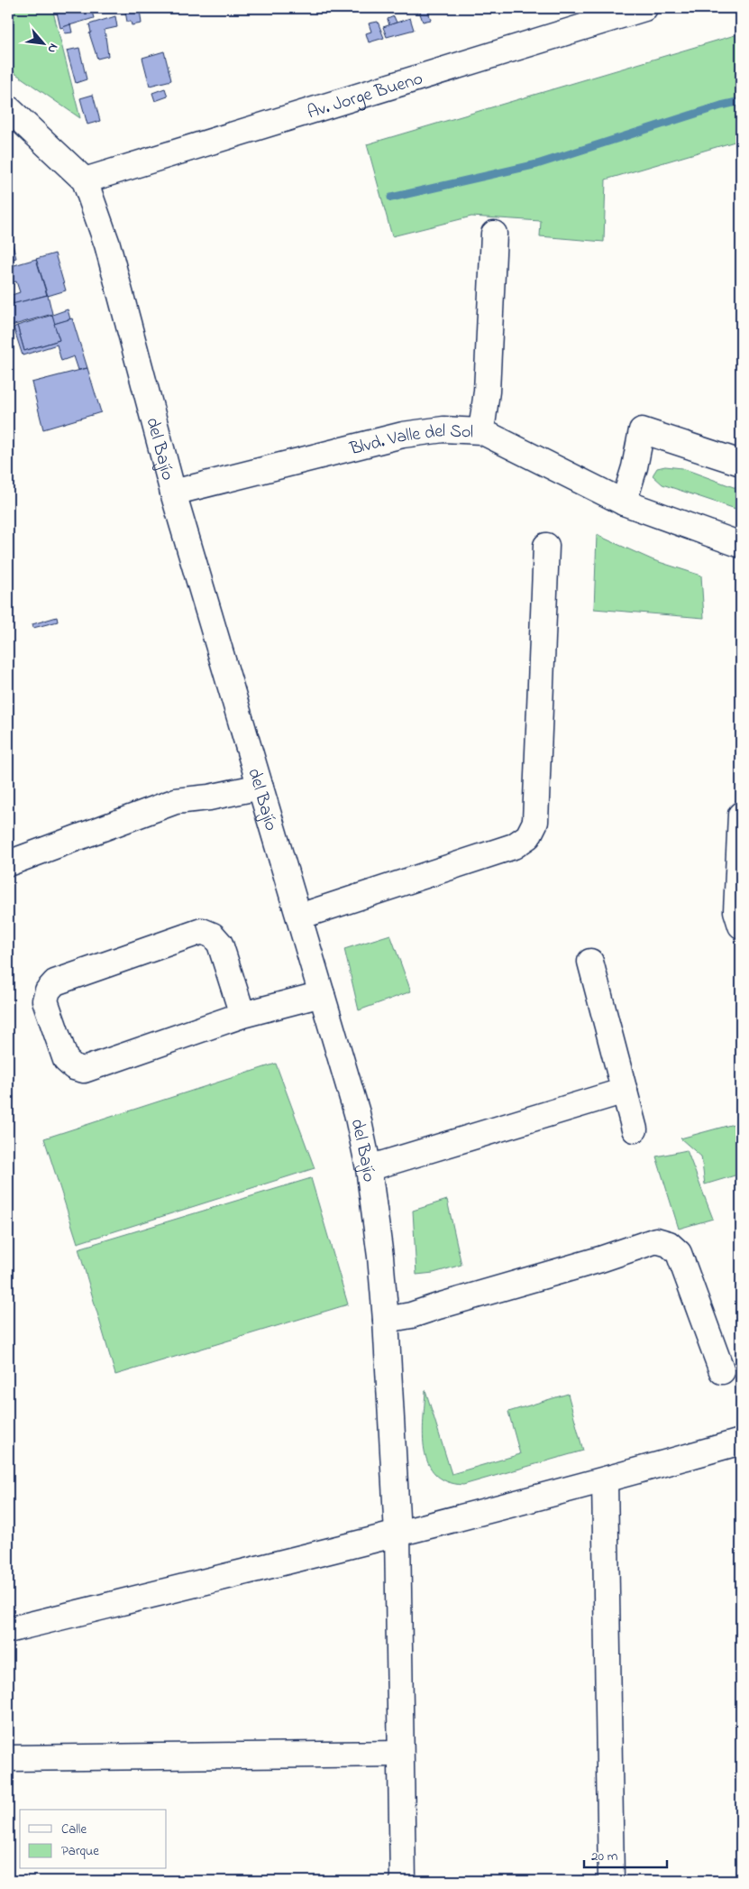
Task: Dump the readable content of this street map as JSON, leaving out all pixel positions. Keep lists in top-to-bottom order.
{
  "streets": {
    "street": ["Av. Jorge Bueno", "Blvd. Valle del Sol", "del Bajío"]
  },
  "crossings": [
    ["Av. Jorge Bueno", "del Bajío"],
    ["Blvd. Valle del Sol", "del Bajío"]
  ],
  "legend": ["Calle", "Parque"],
  "scale_bar": "20 m",
  "north": "bottom right"
}
